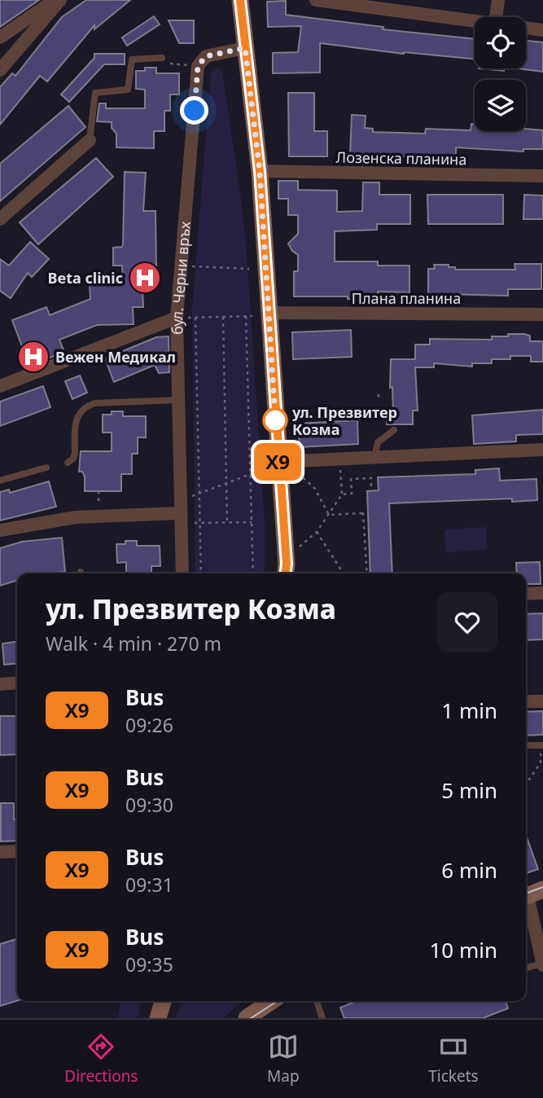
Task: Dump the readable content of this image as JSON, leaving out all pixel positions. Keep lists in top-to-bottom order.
{
  "streets": {
    "street": ["Лозенска планина", "бул. Черни връх", "Плана планина"]
  },
  "places": {
    "hospital": ["Beta clinic", "Вежен Медикал"],
    "other": ["ул. Презвитер Козма"]
  },
  "lines": ["bus line Х9"],
  "page": {
    "on_map": "Х9",
    "heading": ["ул. Презвитер Козма", "Walk · 4 min · 270 m"],
    "list": [
      {
        "mark": "Х9",
        "name": "Bus",
        "note": "09:26",
        "value": "1 min"
      },
      {
        "mark": "Х9",
        "name": "Bus",
        "note": "09:30",
        "value": "5 min"
      },
      {
        "mark": "Х9",
        "name": "Bus",
        "note": "09:31",
        "value": "6 min"
      },
      {
        "mark": "Х9",
        "name": "Bus",
        "note": "09:35",
        "value": "10 min"
      }
    ],
    "tabs": ["Directions", "Map", "Tickets"]
  }
}
